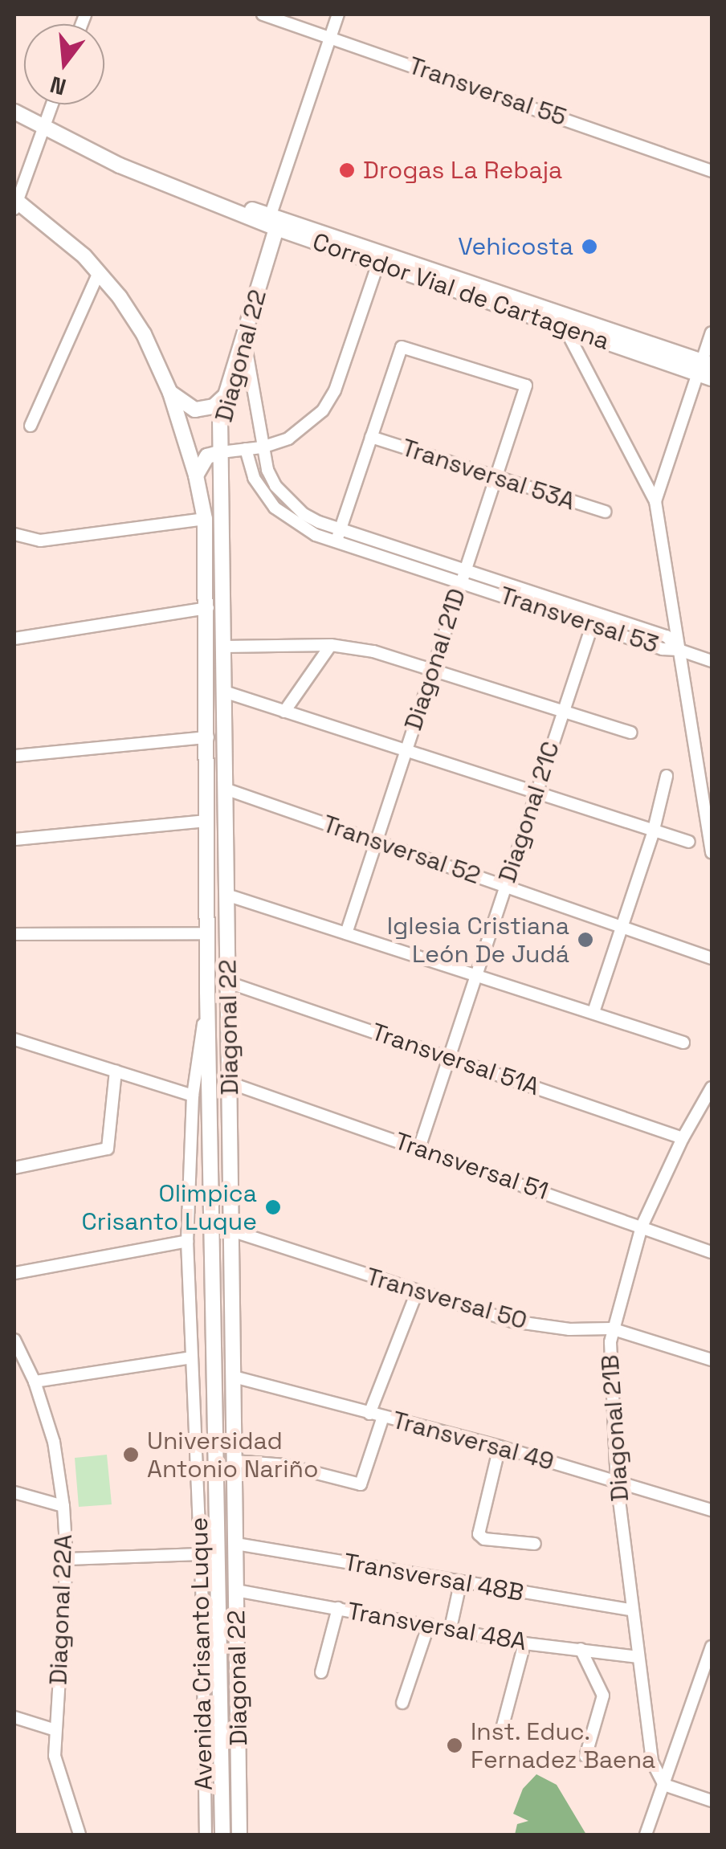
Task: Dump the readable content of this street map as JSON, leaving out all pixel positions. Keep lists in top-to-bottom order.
{
  "streets": {
    "main road": ["Corredor Vial de Cartagena", "Diagonal 22"],
    "street": [
      "Transversal 55",
      "Transversal 53A",
      "Transversal 53",
      "Diagonal 21D",
      "Diagonal 21C",
      "Transversal 52",
      "Transversal 51A",
      "Transversal 51",
      "Transversal 50",
      "Diagonal 21B",
      "Transversal 49",
      "Transversal 48B",
      "Diagonal 22A",
      "Transversal 48A",
      "Avenida Crisanto Luque"
    ]
  },
  "crossings": [
    ["Transversal 55", "Diagonal 22"],
    ["Corredor Vial de Cartagena", "Diagonal 22"],
    ["Diagonal 22", "Transversal 53"],
    ["Diagonal 22", "Transversal 52"],
    ["Diagonal 22", "Transversal 51A"],
    ["Diagonal 22", "Transversal 51"],
    ["Diagonal 22", "Transversal 50"],
    ["Diagonal 22", "Transversal 49"],
    ["Diagonal 22", "Transversal 48B"],
    ["Diagonal 22", "Transversal 48A"],
    ["Diagonal 22", "Avenida Crisanto Luque"],
    ["Transversal 53A", "Diagonal 21D"],
    ["Transversal 53", "Diagonal 21D"],
    ["Transversal 53", "Diagonal 21C"],
    ["Diagonal 21D", "Transversal 52"],
    ["Diagonal 21C", "Transversal 52"],
    ["Diagonal 21C", "Transversal 51A"],
    ["Diagonal 21C", "Transversal 51"],
    ["Transversal 51A", "Diagonal 21B"],
    ["Transversal 51", "Diagonal 21B"],
    ["Transversal 50", "Diagonal 21B"],
    ["Diagonal 21B", "Transversal 49"],
    ["Diagonal 21B", "Transversal 48B"],
    ["Diagonal 21B", "Transversal 48A"]
  ],
  "places": [
    "Drogas La Rebaja",
    "Vehicosta",
    "Iglesia Cristiana León De Judá",
    "Olimpica Crisanto Luque",
    "Universidad Antonio Nariño",
    "Inst. Educ. Fernadez Baena"
  ],
  "north": "bottom"
}
